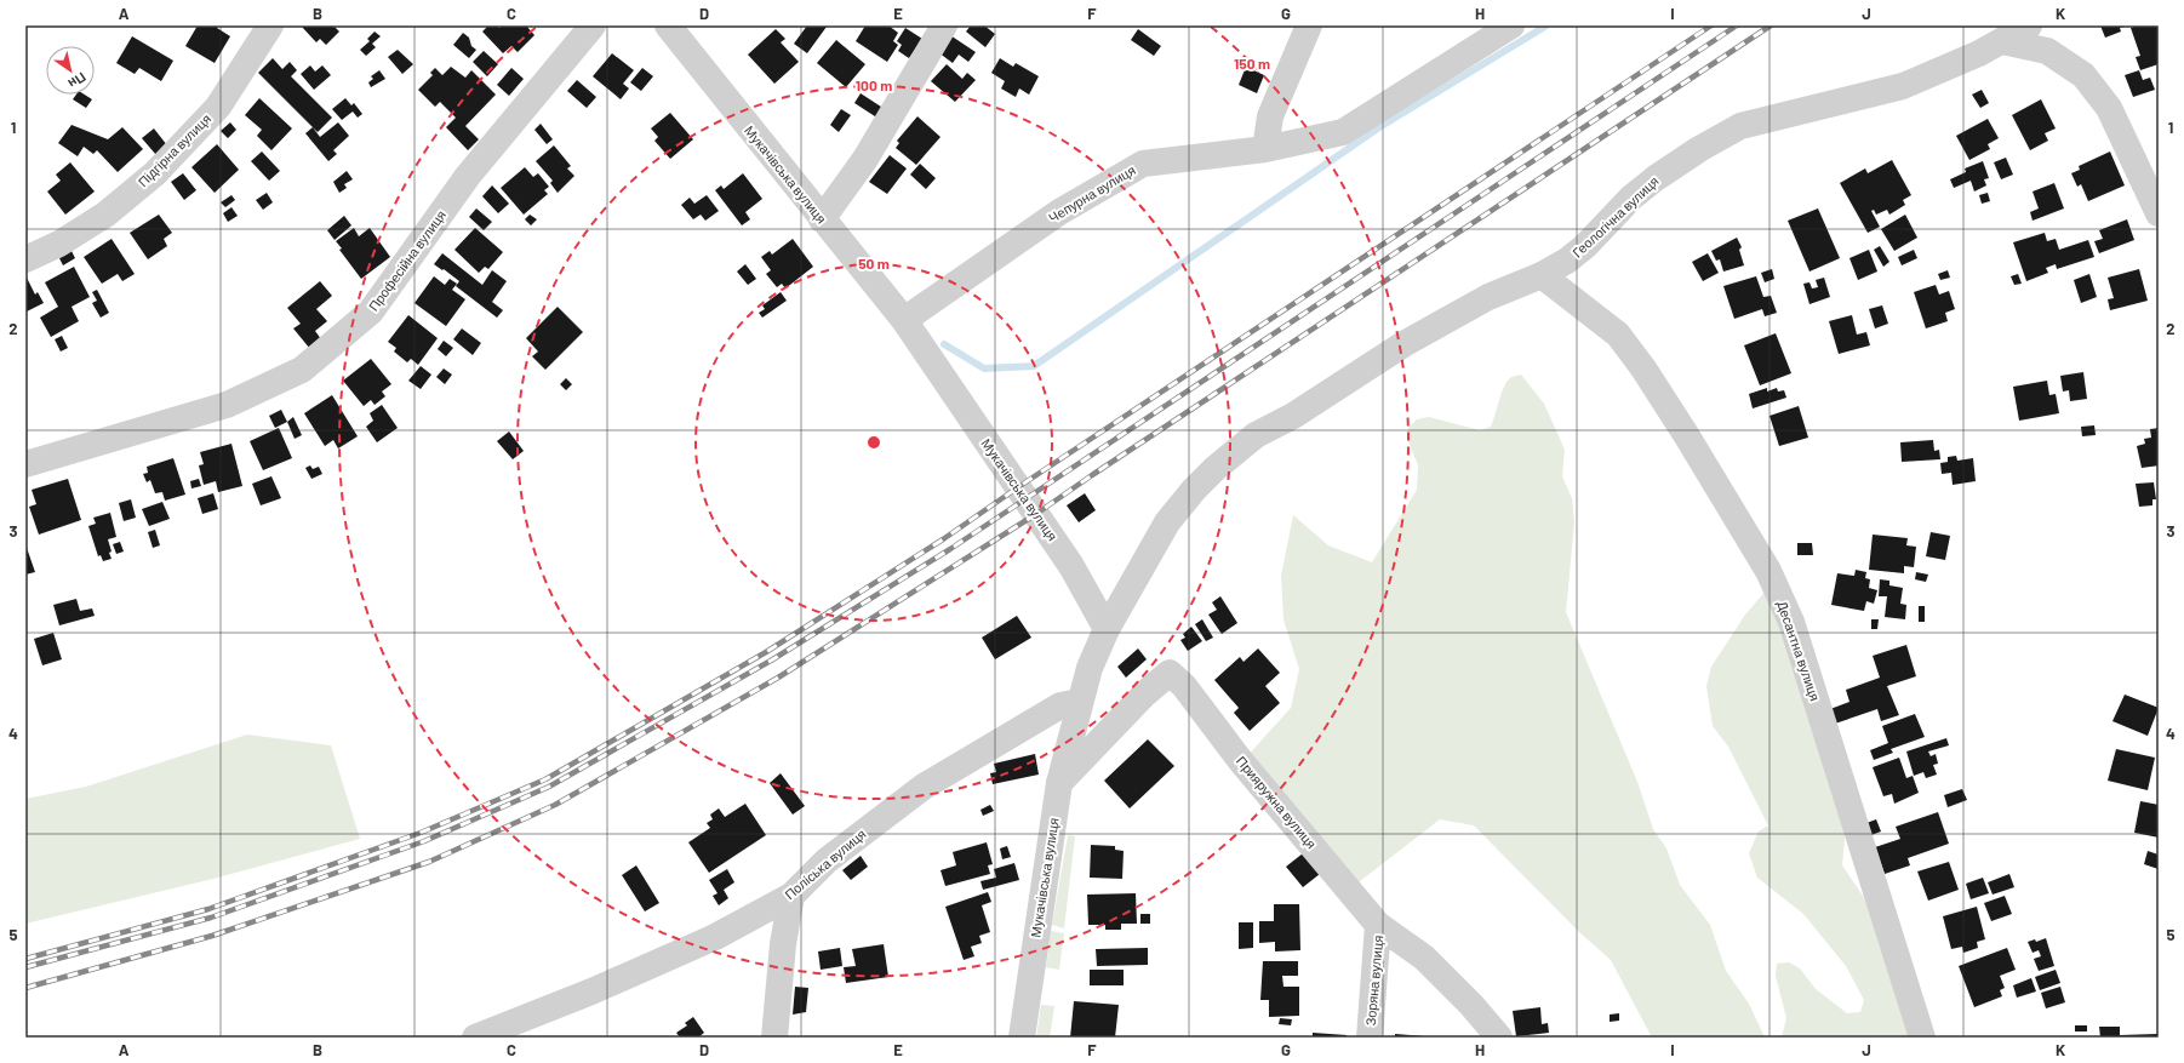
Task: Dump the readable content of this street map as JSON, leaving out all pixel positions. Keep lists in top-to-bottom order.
{
  "streets": {
    "street": [
      "Підгірна вулиця",
      "Мукачівська вулиця",
      "Чепурна вулиця",
      "Геологічна вулиця",
      "Професійна вулиця",
      "Десантна вулиця",
      "Прияружна вулиця",
      "Поліська вулиця",
      "Зоряна вулиця"
    ]
  },
  "crossings": [
    ["Мукачівська вулиця", "Чепурна вулиця"],
    ["Мукачівська вулиця", "Геологічна вулиця"],
    ["Мукачівська вулиця", "Прияружна вулиця"],
    ["Мукачівська вулиця", "Поліська вулиця"],
    ["Геологічна вулиця", "Десантна вулиця"],
    ["Прияружна вулиця", "Зоряна вулиця"]
  ],
  "north": "bottom right",
  "grid": {
    "columns": [
      "A",
      "B",
      "C",
      "D",
      "E",
      "F",
      "G",
      "H",
      "I",
      "J",
      "K"
    ],
    "rows": [
      "1",
      "2",
      "3",
      "4",
      "5"
    ]
  },
  "rings": ["150 m", "100 m", "50 m"]
}
